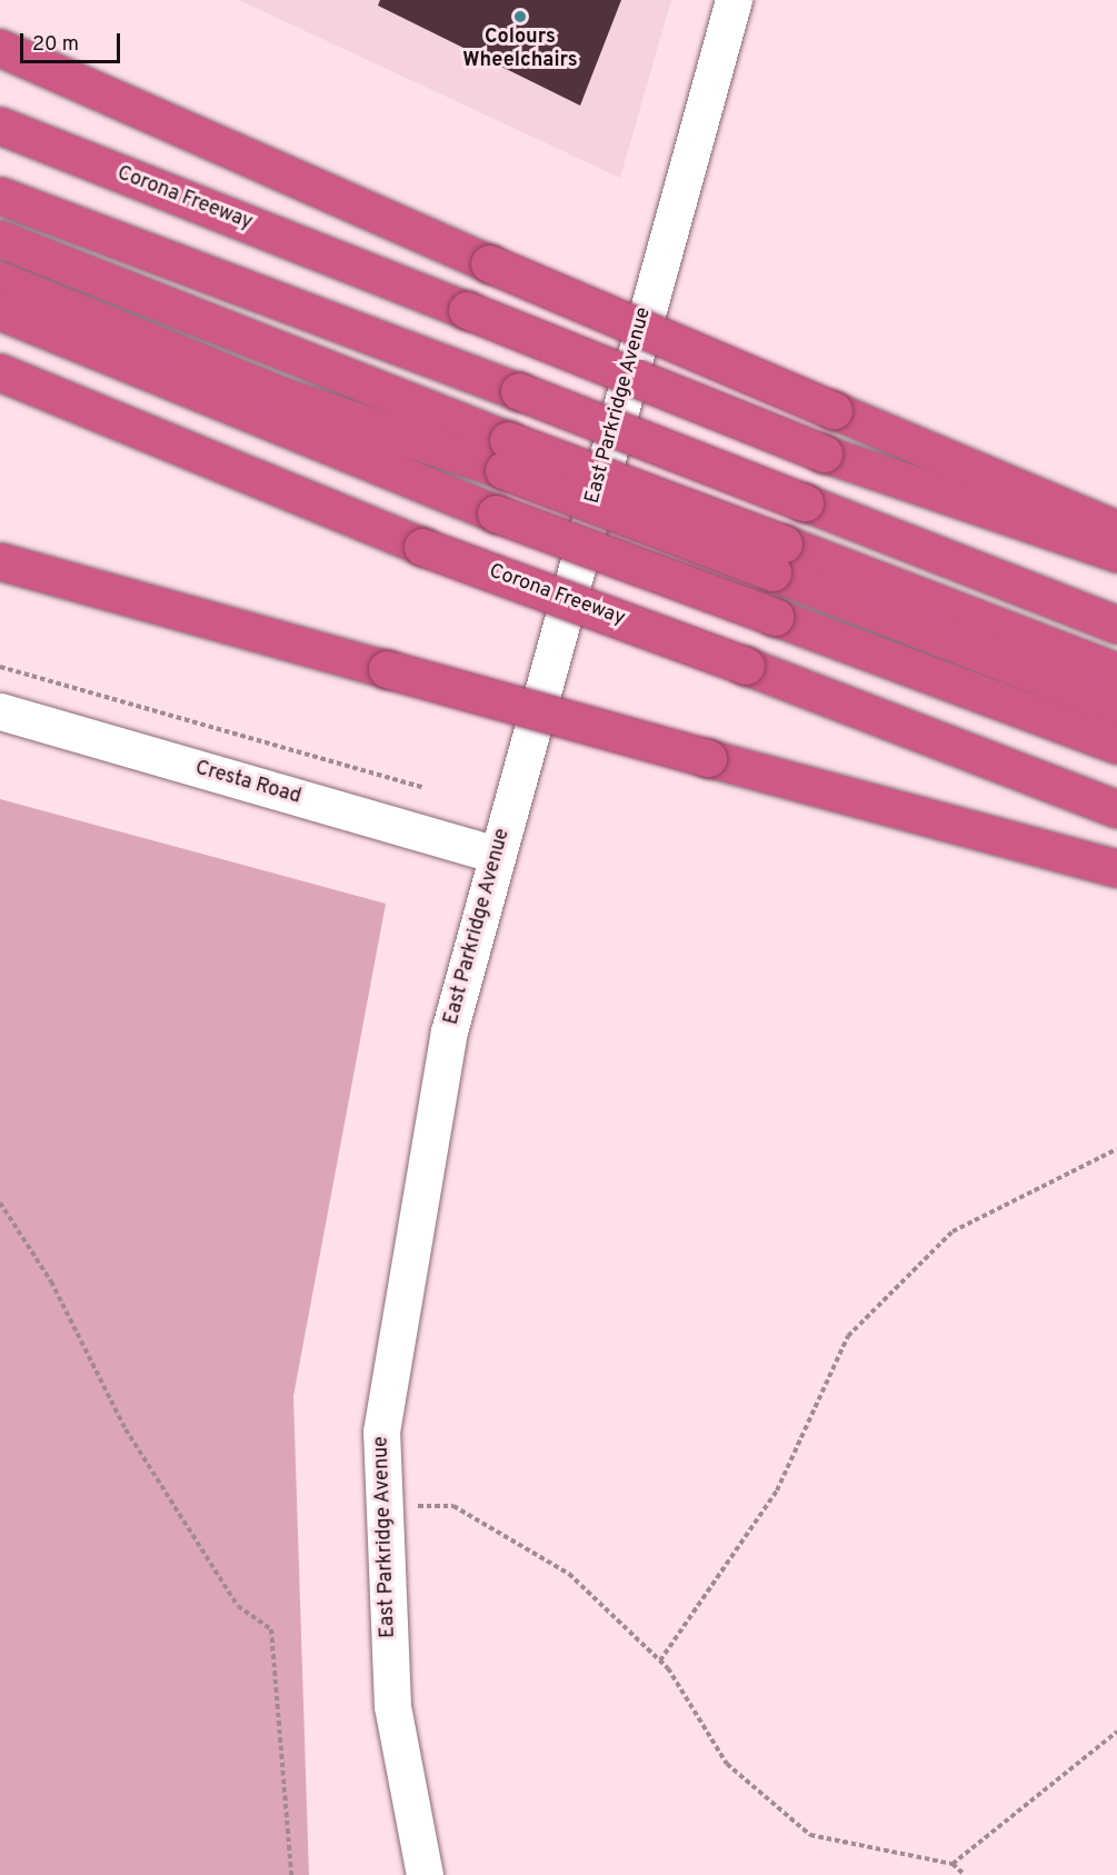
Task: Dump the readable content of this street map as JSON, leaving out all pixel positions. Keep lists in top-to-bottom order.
{
  "streets": {
    "highway": ["Corona Freeway"],
    "main road": ["East Parkridge Avenue", "Cresta Road"]
  },
  "crossings": [
    ["East Parkridge Avenue", "Cresta Road"]
  ],
  "places": ["Colours Wheelchairs"],
  "scale_bar": "20 m"
}
